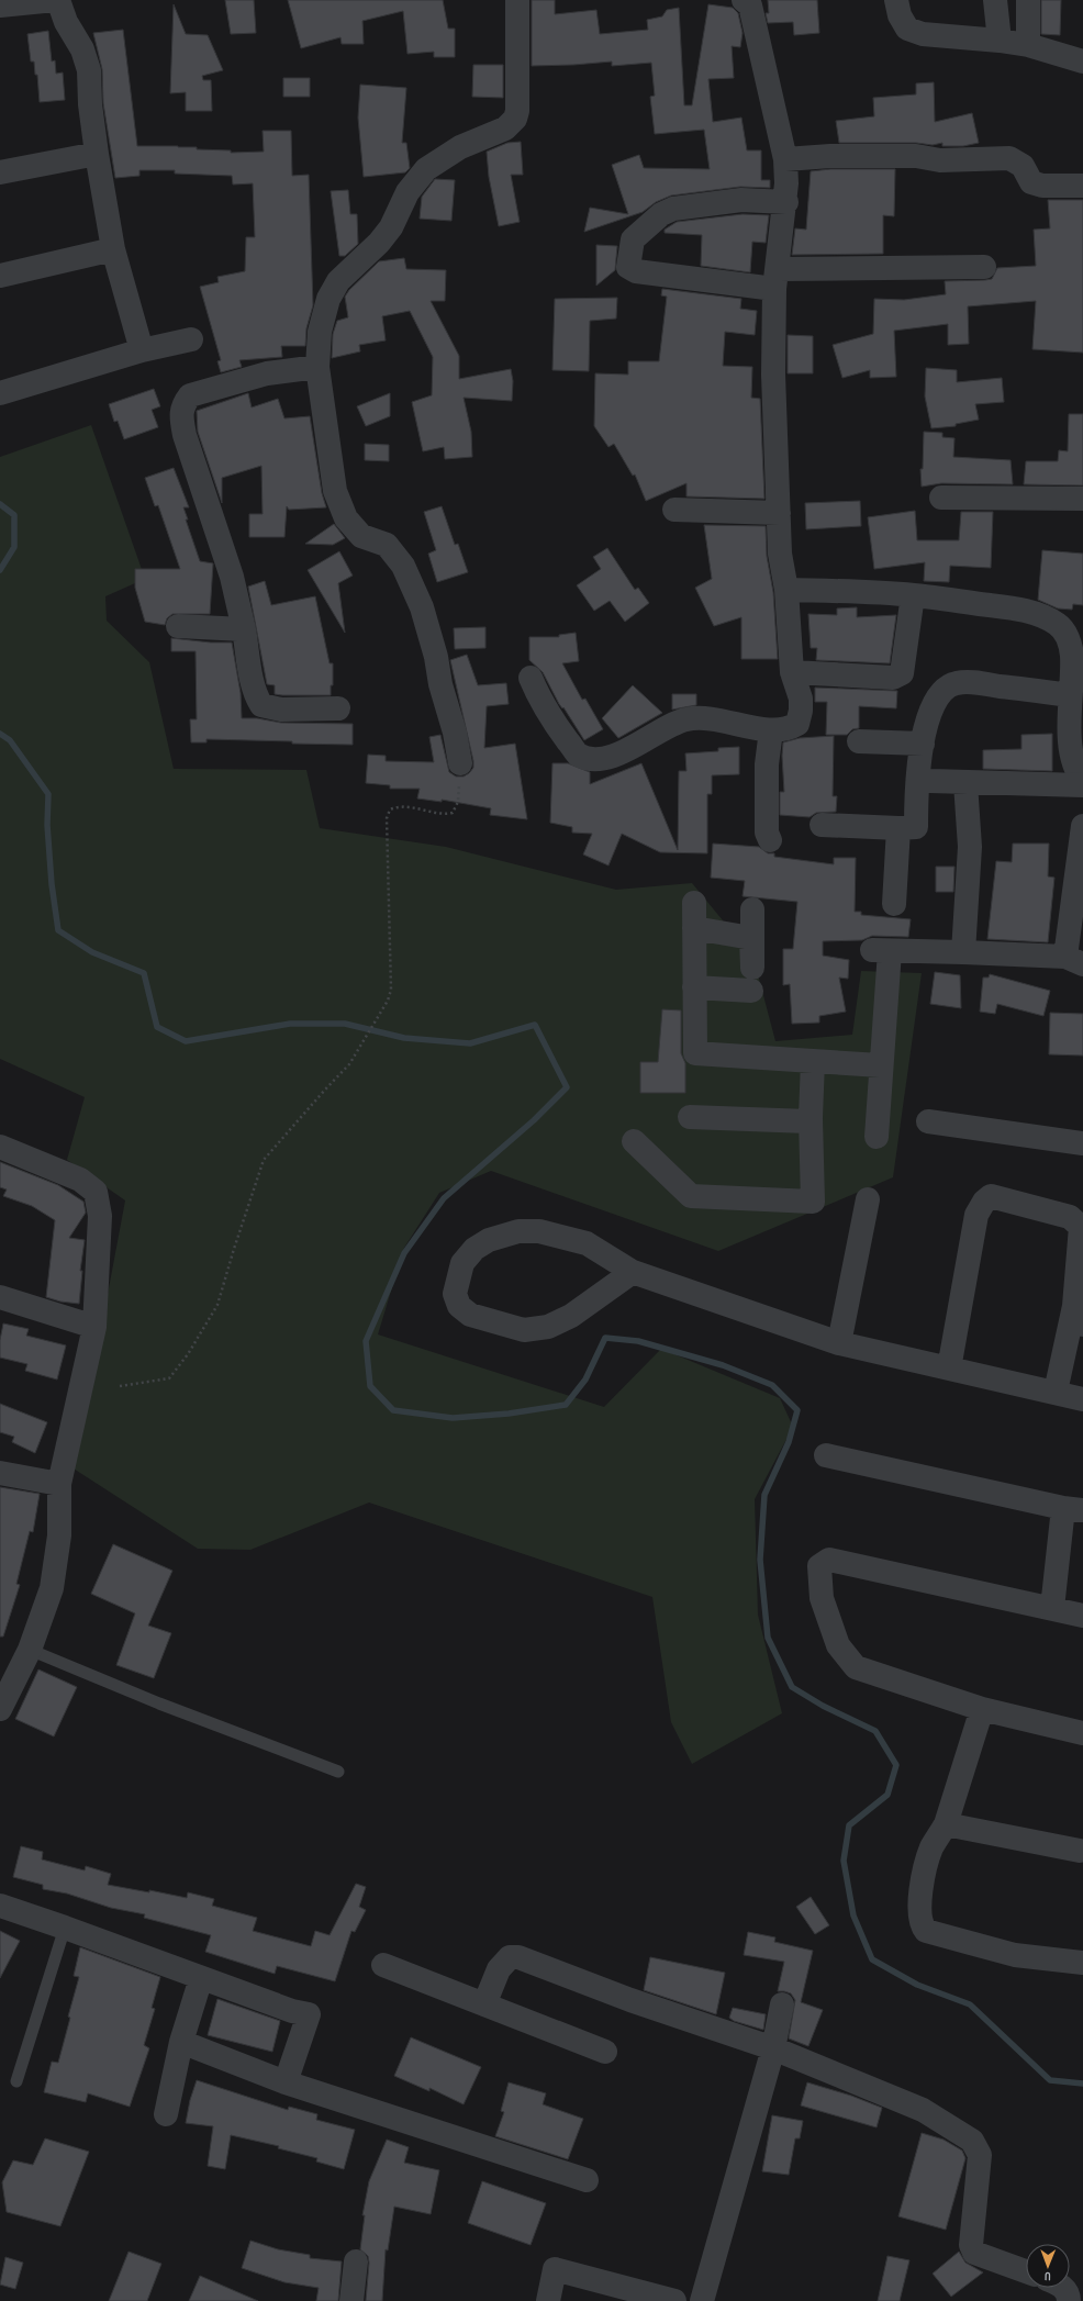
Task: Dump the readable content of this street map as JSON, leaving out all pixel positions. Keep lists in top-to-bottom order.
{
  "north": "bottom"
}
